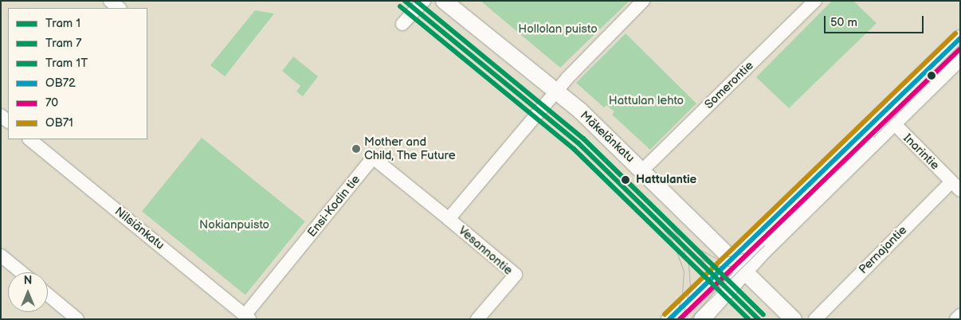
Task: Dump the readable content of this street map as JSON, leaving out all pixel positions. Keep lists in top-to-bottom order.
{
  "streets": {
    "main road": ["Mäkelänkatu"],
    "street": [
      "Somerontie",
      "Inarintie",
      "Ensi-Kodin tie",
      "Nilsiänkatu",
      "Pernajantie",
      "Vesannontie"
    ]
  },
  "crossings": [
    ["Somerontie", "Mäkelänkatu"],
    ["Inarintie", "Pernajantie"],
    ["Ensi-Kodin tie", "Nilsiänkatu"],
    ["Ensi-Kodin tie", "Vesannontie"]
  ],
  "parks": ["Hollolan puisto", "Hattulan lehto", "Nokianpuisto"],
  "places": ["Mother and Child, The Future", "Hattulantie"],
  "lines": [
    "tram line 1",
    "tram line 1T",
    "tram line 7",
    "transit line OB71",
    "transit line OB72",
    "transit line 70"
  ],
  "legend": [
    "Tram 1",
    "Tram 7",
    "Tram 1T",
    "OB72",
    "70",
    "OB71"
  ],
  "scale_bar": "50 m",
  "north": "top"
}
